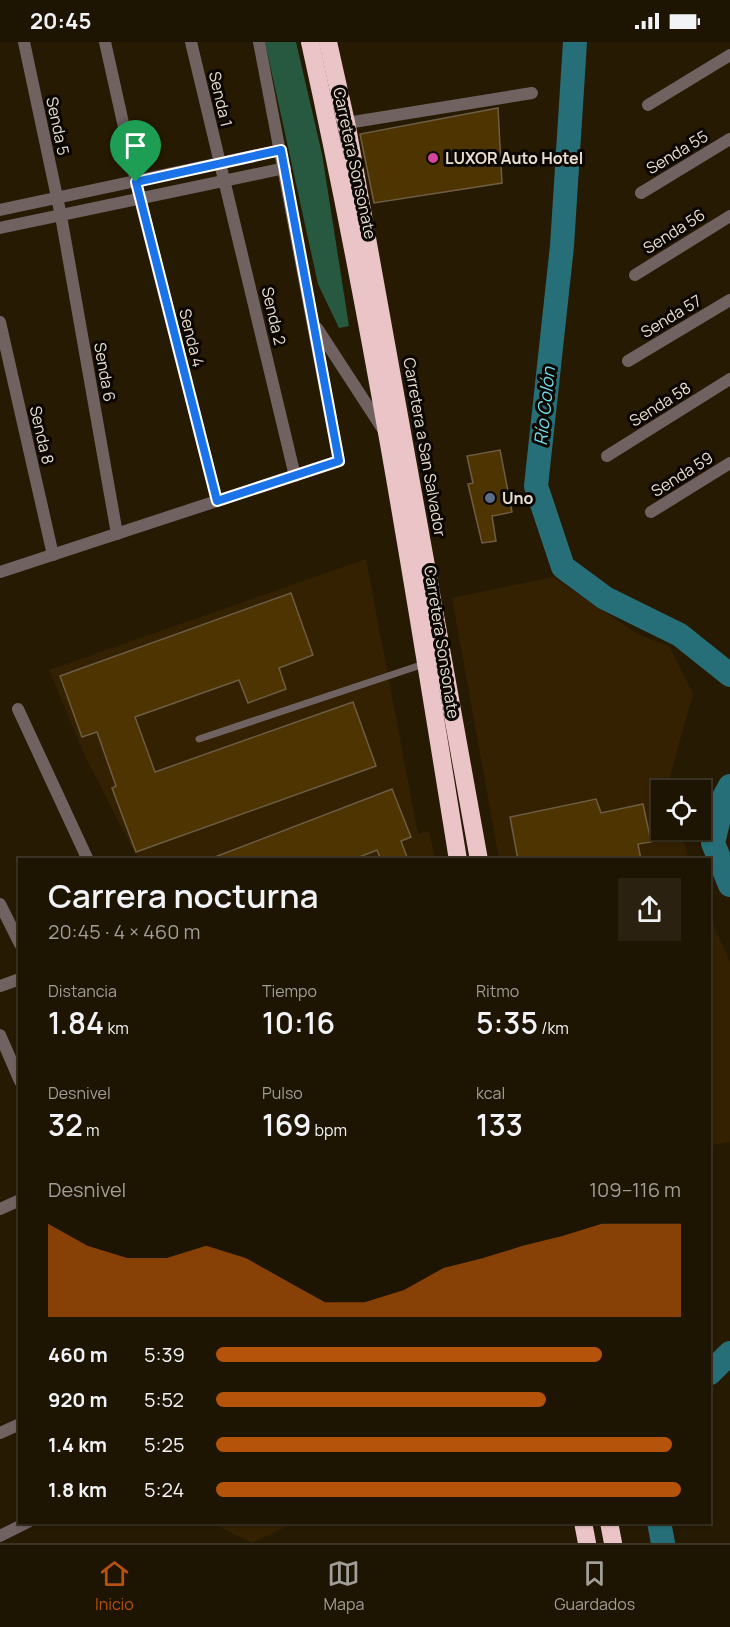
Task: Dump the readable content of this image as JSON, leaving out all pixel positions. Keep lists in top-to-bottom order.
{
  "streets": {
    "highway": ["Carretera Sonsonate", "Carretera a San Salvador"],
    "street": [
      "Senda 1",
      "Senda 5",
      "Senda 55",
      "Senda 56",
      "Senda 2",
      "Senda 57",
      "Senda 4",
      "Senda 6",
      "Senda 58",
      "Senda 8",
      "Senda 59"
    ]
  },
  "crossings": [
    ["Senda 1", "Senda 2"],
    ["Senda 5", "Senda 6"]
  ],
  "water": ["Río Colón"],
  "places": ["LUXOR Auto Hotel", "Uno"],
  "page": {
    "status": "20:45",
    "heading": ["Carrera nocturna", "20:45 · 4 × 460 m"],
    "stats": [
      ["Distancia", "1.84 km"],
      ["Tiempo", "10:16"],
      ["Ritmo", "5:35 /km"],
      ["Desnivel", "32 m"],
      ["Pulso", "169 bpm"],
      ["kcal", "133"]
    ],
    "chart": ["Desnivel", "109–116 m"],
    "list": [
      {
        "name": "460 m",
        "note": "5:39"
      },
      {
        "name": "920 m",
        "note": "5:52"
      },
      {
        "name": "1.4 km",
        "note": "5:25"
      },
      {
        "name": "1.8 km",
        "note": "5:24"
      }
    ],
    "tabs": ["Inicio", "Mapa", "Guardados"]
  }
}
